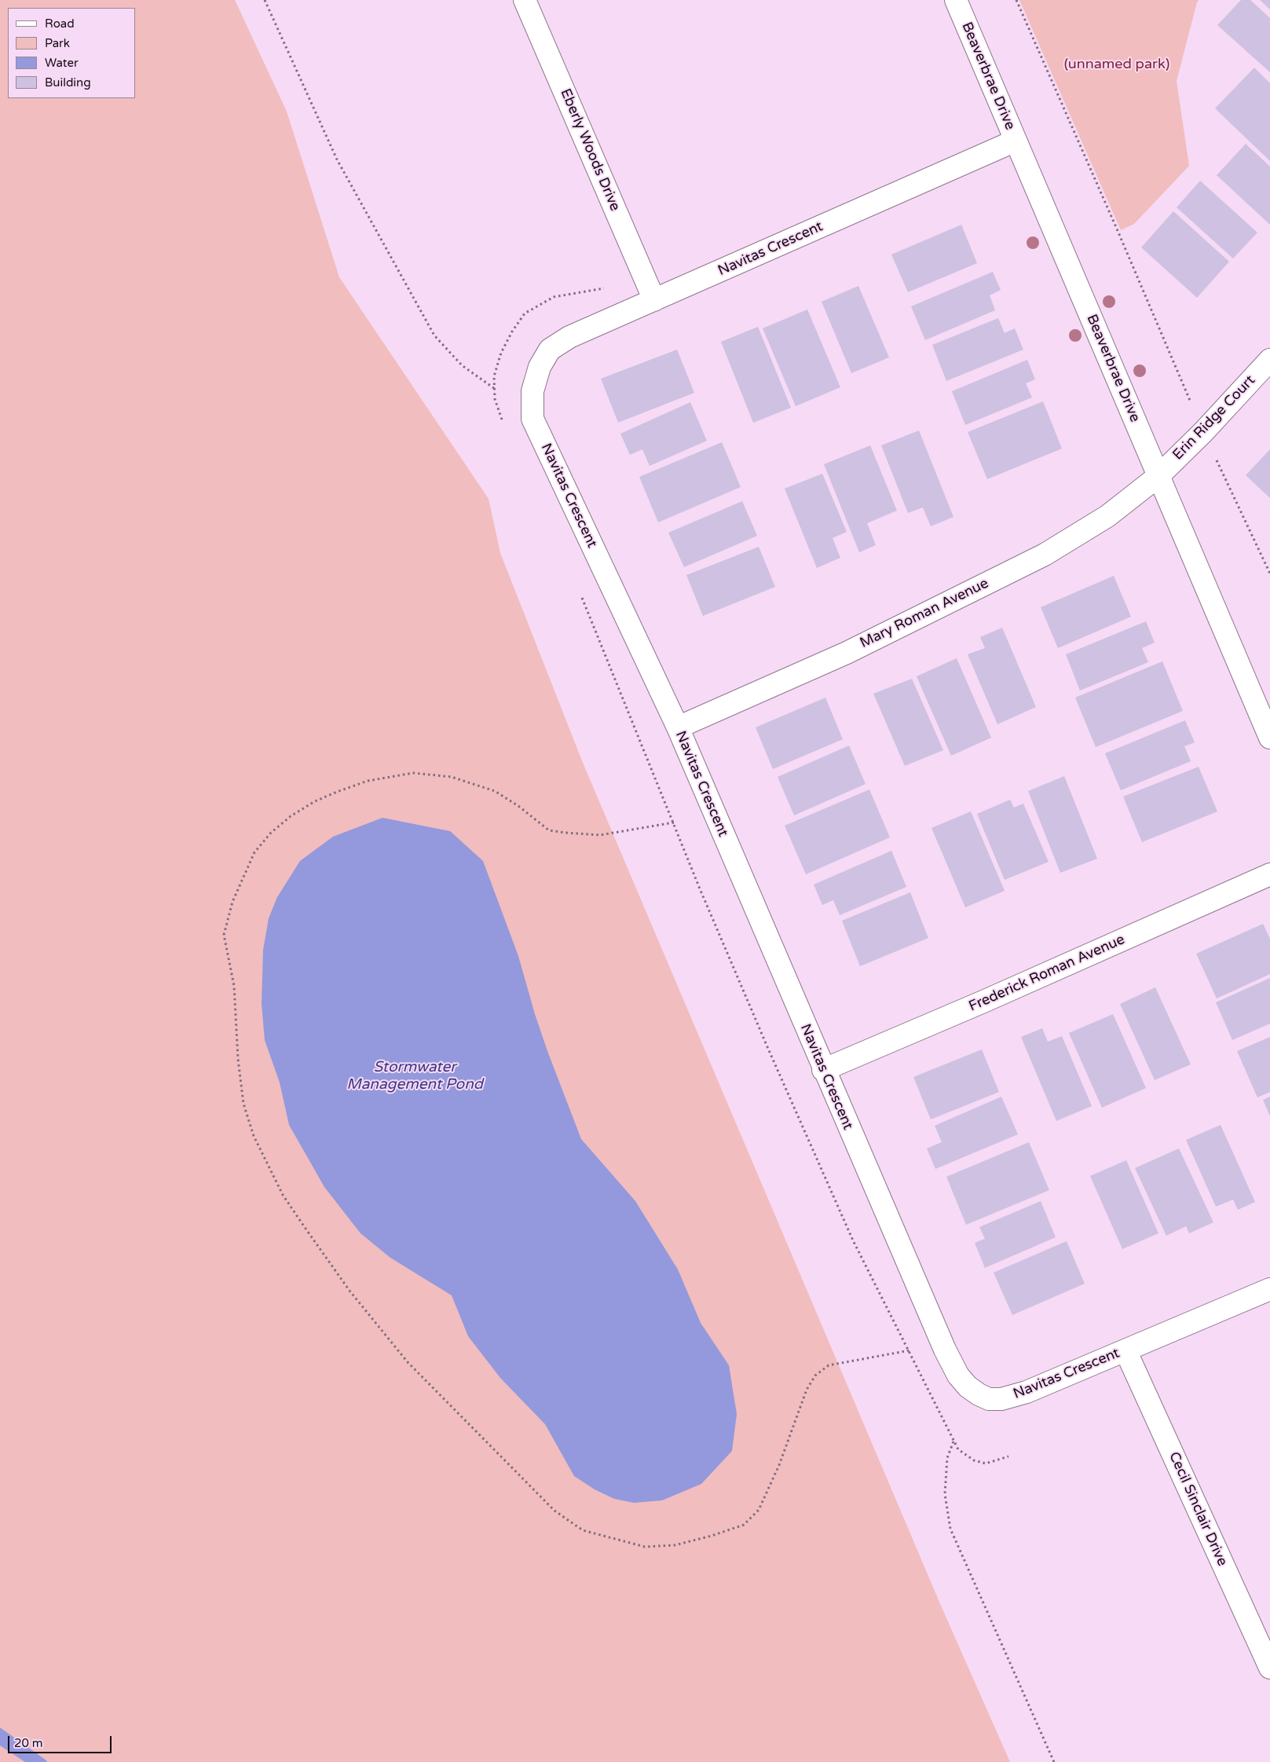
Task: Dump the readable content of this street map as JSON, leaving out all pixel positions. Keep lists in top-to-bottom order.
{
  "streets": {
    "street": [
      "Beaverbrae Drive",
      "Eberly Woods Drive",
      "Navitas Crescent",
      "Erin Ridge Court",
      "Mary Roman Avenue",
      "Frederick Roman Avenue",
      "Cecil Sinclair Drive"
    ]
  },
  "crossings": [
    ["Beaverbrae Drive", "Navitas Crescent"],
    ["Beaverbrae Drive", "Erin Ridge Court"],
    ["Beaverbrae Drive", "Mary Roman Avenue"],
    ["Eberly Woods Drive", "Navitas Crescent"],
    ["Navitas Crescent", "Mary Roman Avenue"],
    ["Navitas Crescent", "Frederick Roman Avenue"],
    ["Navitas Crescent", "Cecil Sinclair Drive"],
    ["Erin Ridge Court", "Mary Roman Avenue"]
  ],
  "water": ["Stormwater Management Pond"],
  "parks": ["(unnamed park)"],
  "legend": [
    "Road",
    "Park",
    "Water",
    "Building"
  ],
  "scale_bar": "20 m"
}
